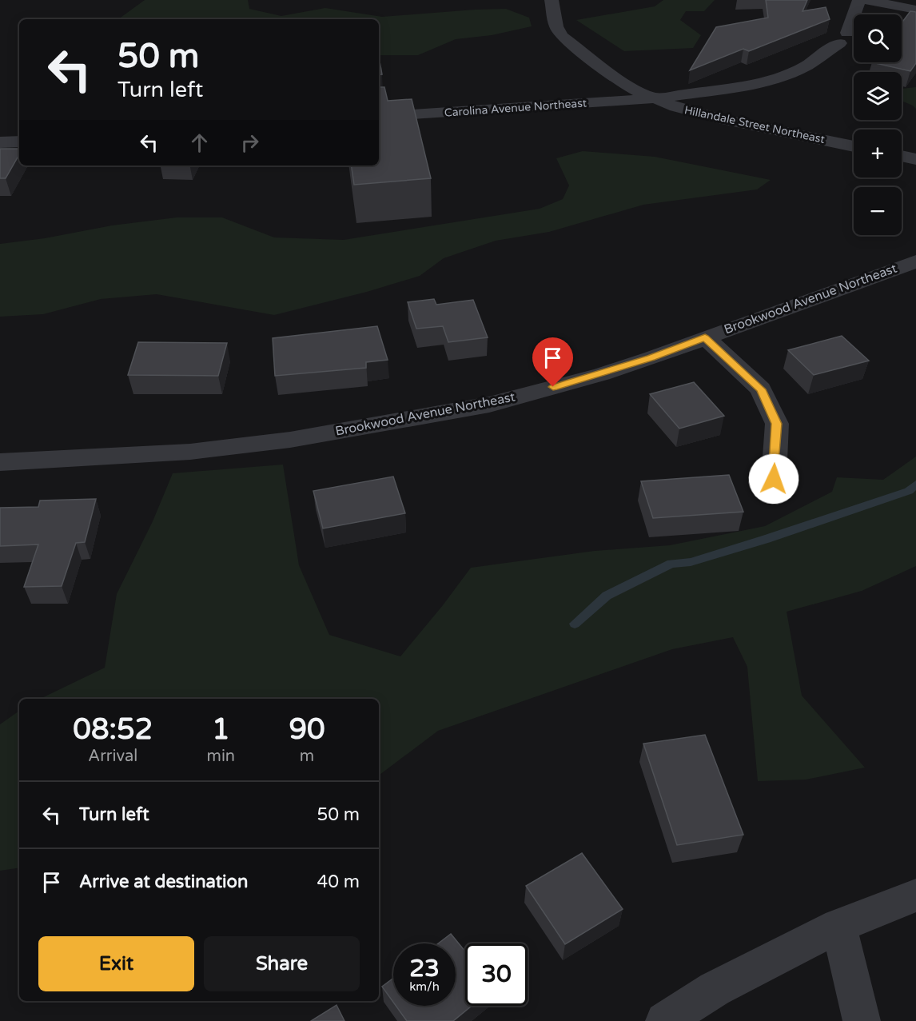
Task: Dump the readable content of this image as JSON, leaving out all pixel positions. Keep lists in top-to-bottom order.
{
  "streets": {
    "street": ["Carolina Avenue Northeast", "Hillandale Street Northeast", "Brookwood Avenue Northeast"]
  },
  "crossings": [
    ["Carolina Avenue Northeast", "Hillandale Street Northeast"]
  ],
  "page": {
    "map_buttons": ["+", "−"],
    "turn": ["50 m", "Turn left"],
    "eta": [
      "08:52",
      "Arrival",
      "1",
      "min",
      "90",
      "m"
    ],
    "list": [
      {
        "name": "Turn left",
        "value": "50 m"
      },
      {
        "name": "Arrive at destination",
        "value": "40 m"
      }
    ],
    "buttons": ["Exit", "Share"],
    "speed": "23 km/h",
    "limit": "30"
  }
}
